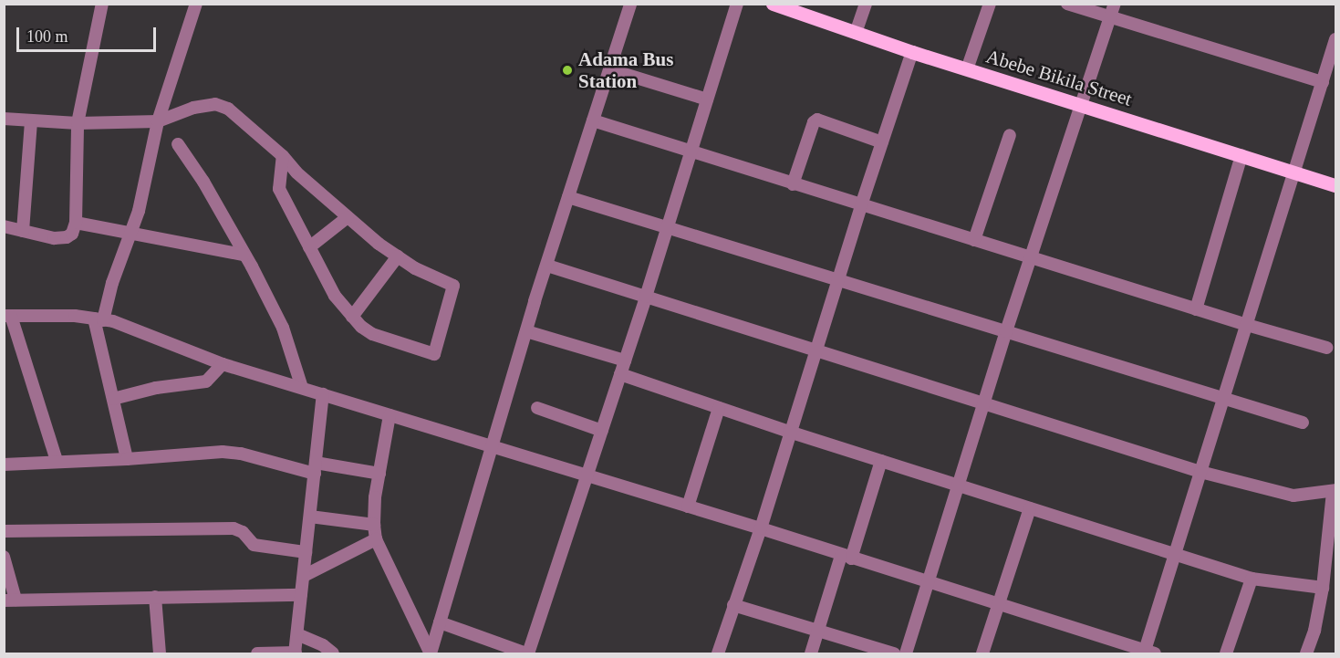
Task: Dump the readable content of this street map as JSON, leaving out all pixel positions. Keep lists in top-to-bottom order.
{
  "streets": {
    "main road": ["Abebe Bikila Street"]
  },
  "places": ["Adama Bus Station"],
  "scale_bar": "100 m"
}
